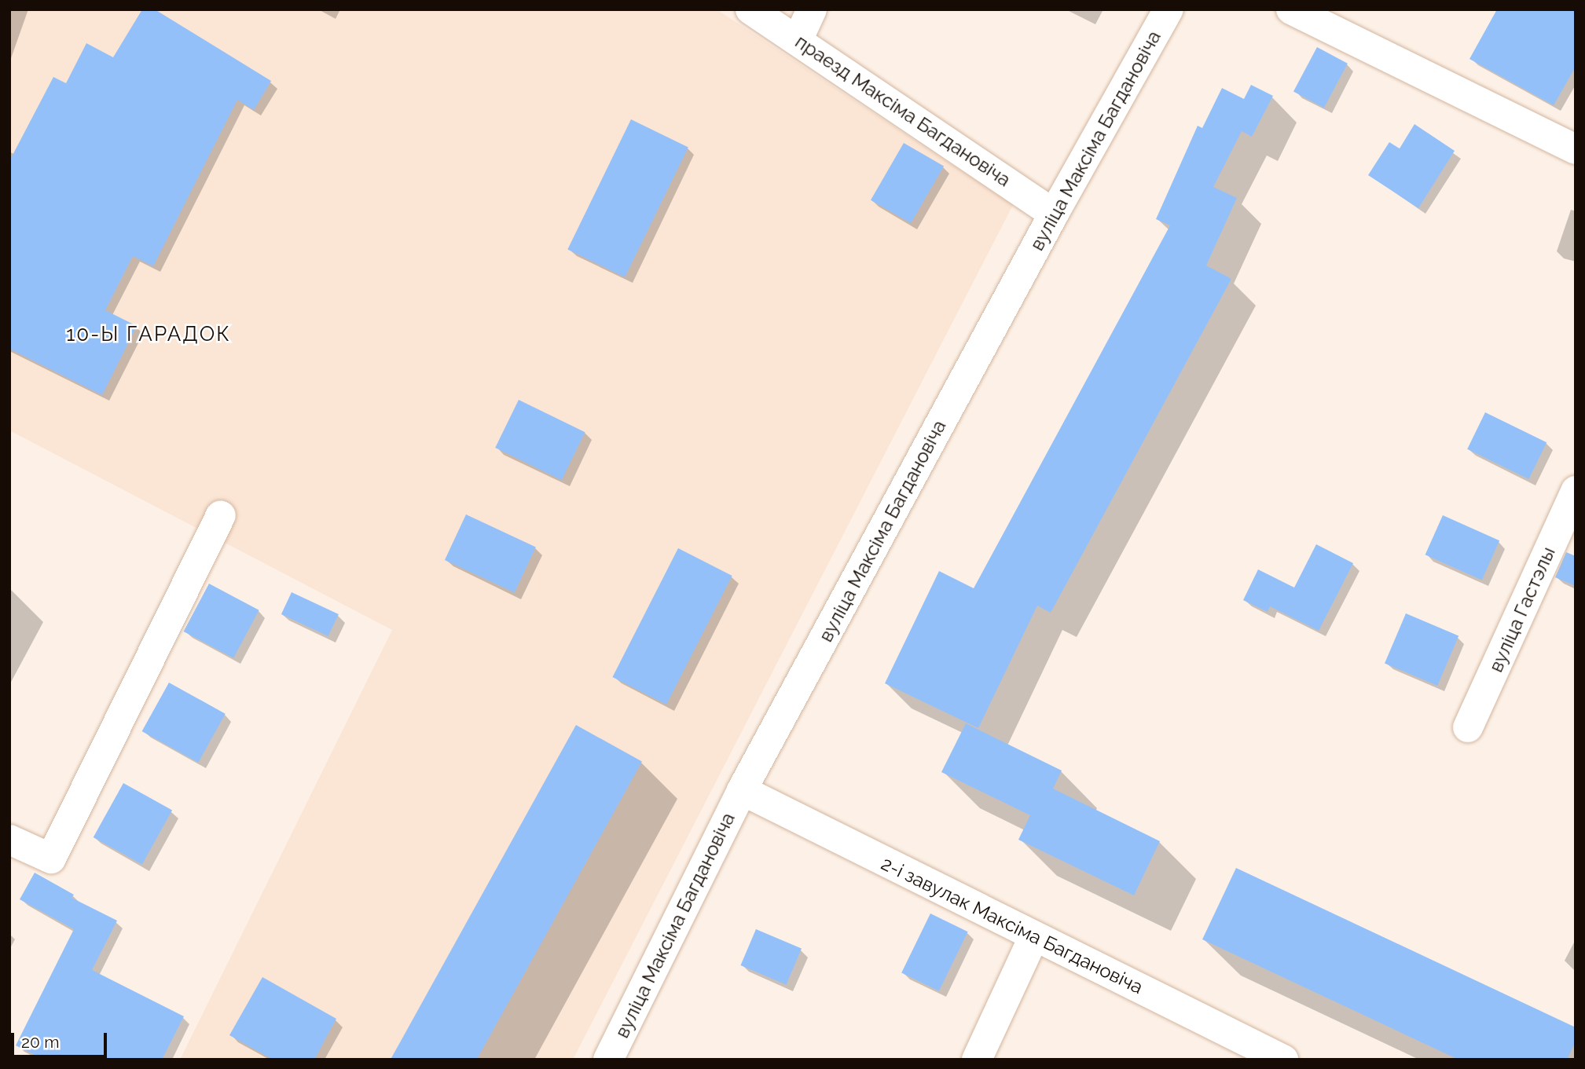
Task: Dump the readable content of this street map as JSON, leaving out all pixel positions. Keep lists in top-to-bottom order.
{
  "streets": {
    "street": [
      "праезд Максіма Багдановіча",
      "вуліца Максіма Багдановіча",
      "вуліца Гастэлы",
      "2-і завулак Максіма Багдановіча"
    ]
  },
  "crossings": [
    ["праезд Максіма Багдановіча", "вуліца Максіма Багдановіча"],
    ["вуліца Максіма Багдановіча", "2-і завулак Максіма Багдановіча"]
  ],
  "districts": ["10-Ы ГАРАДОК"],
  "scale_bar": "20 m"
}
